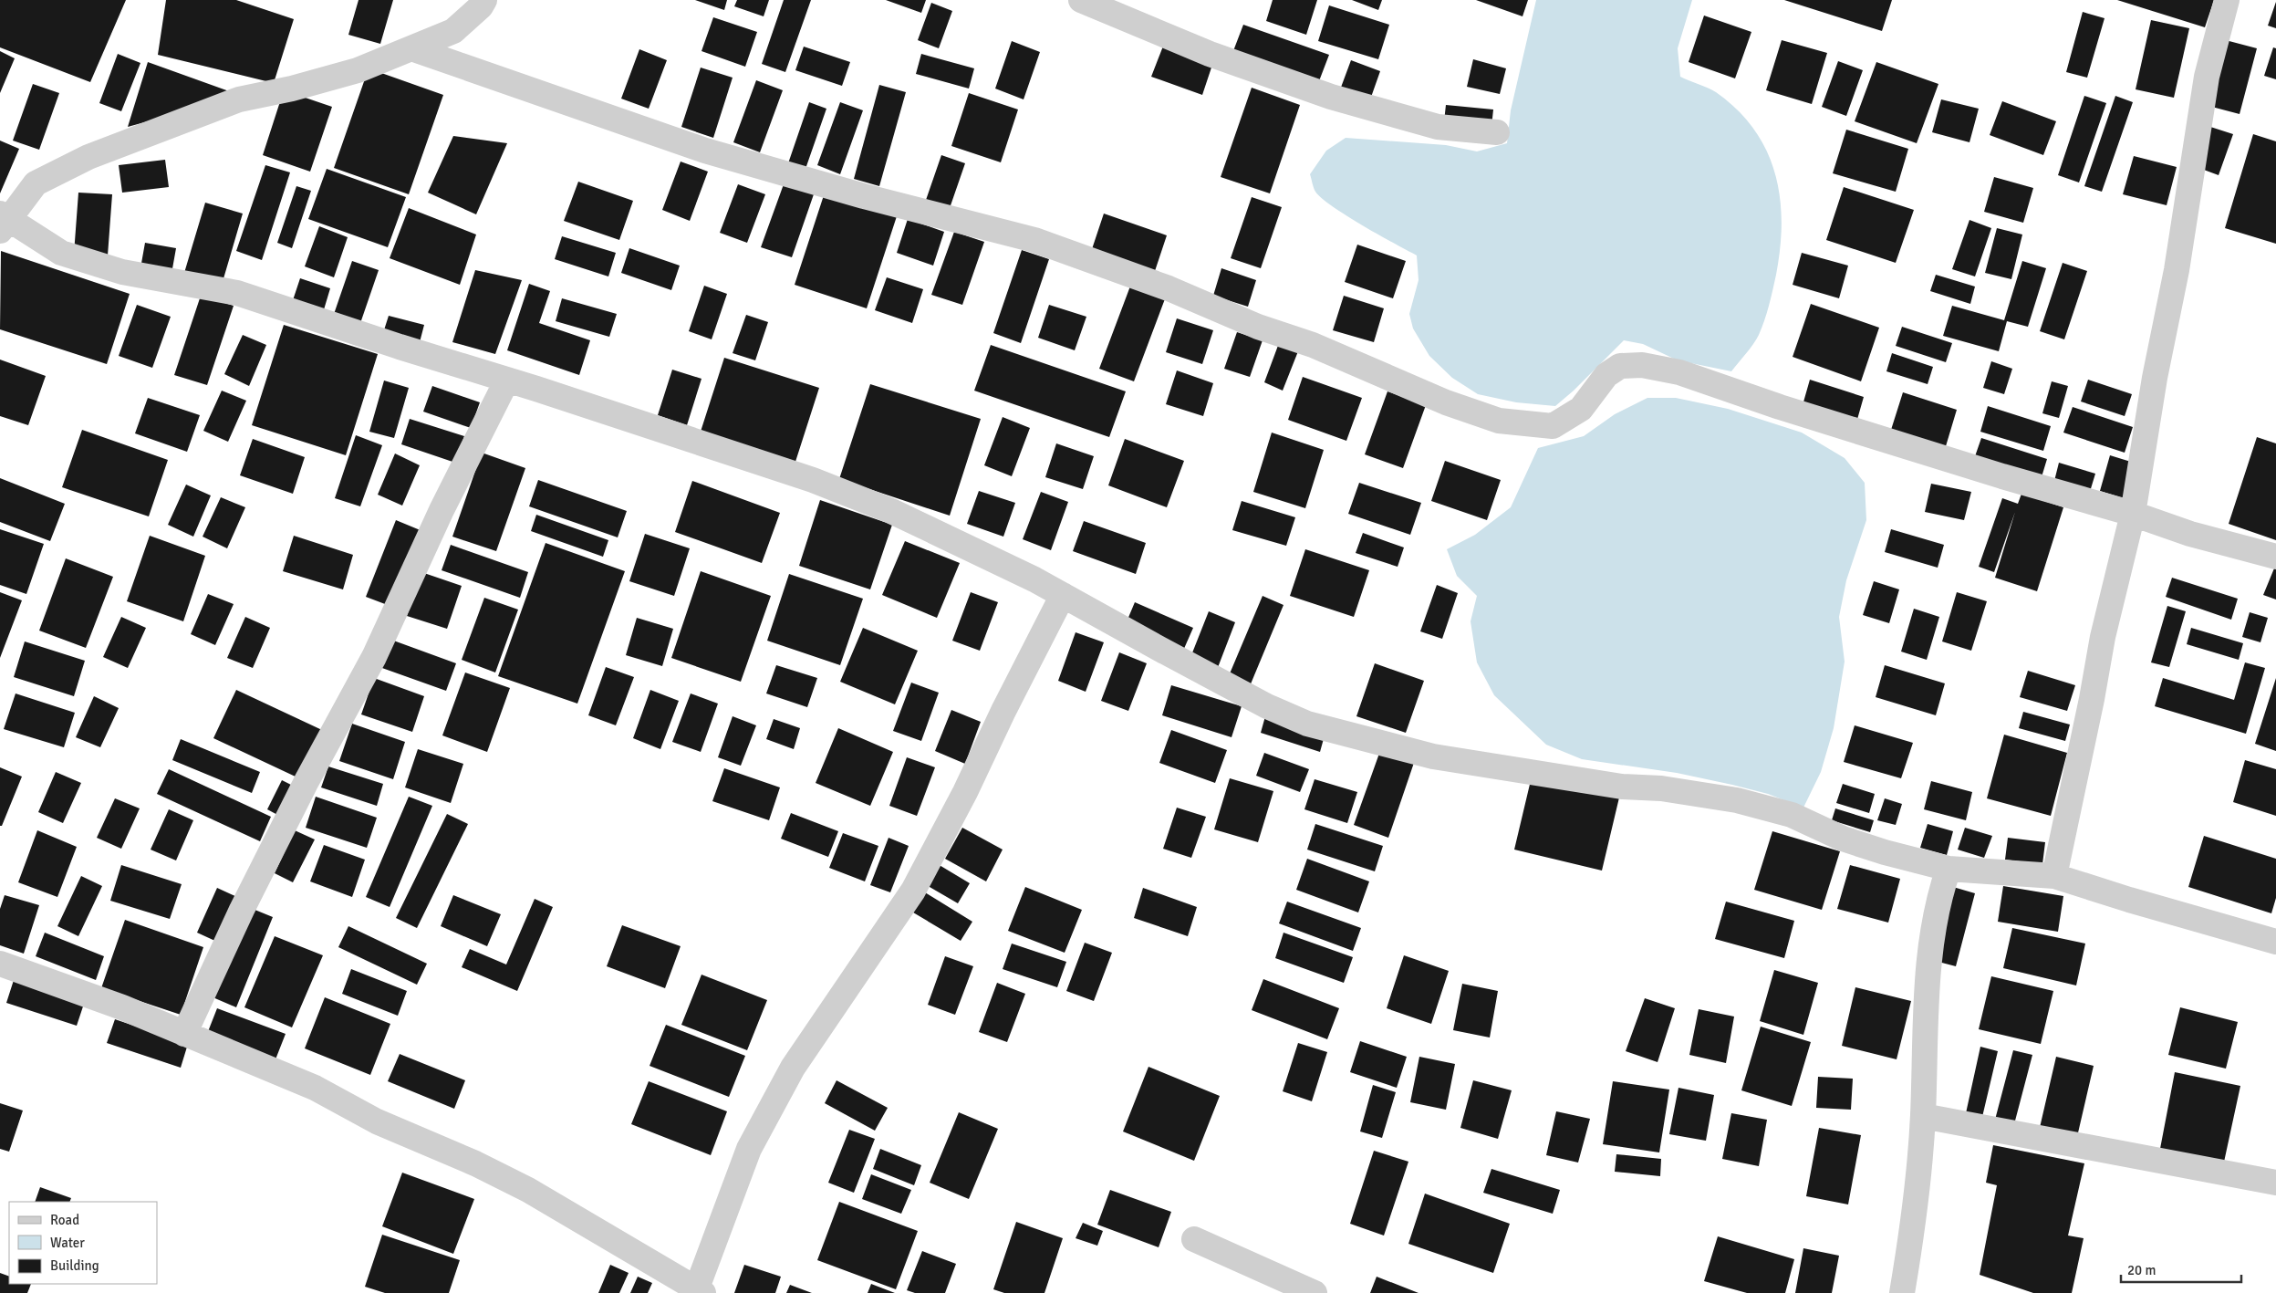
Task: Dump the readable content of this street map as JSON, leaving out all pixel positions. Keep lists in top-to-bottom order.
{
  "legend": ["Road", "Water", "Building"],
  "scale_bar": "20 m"
}
